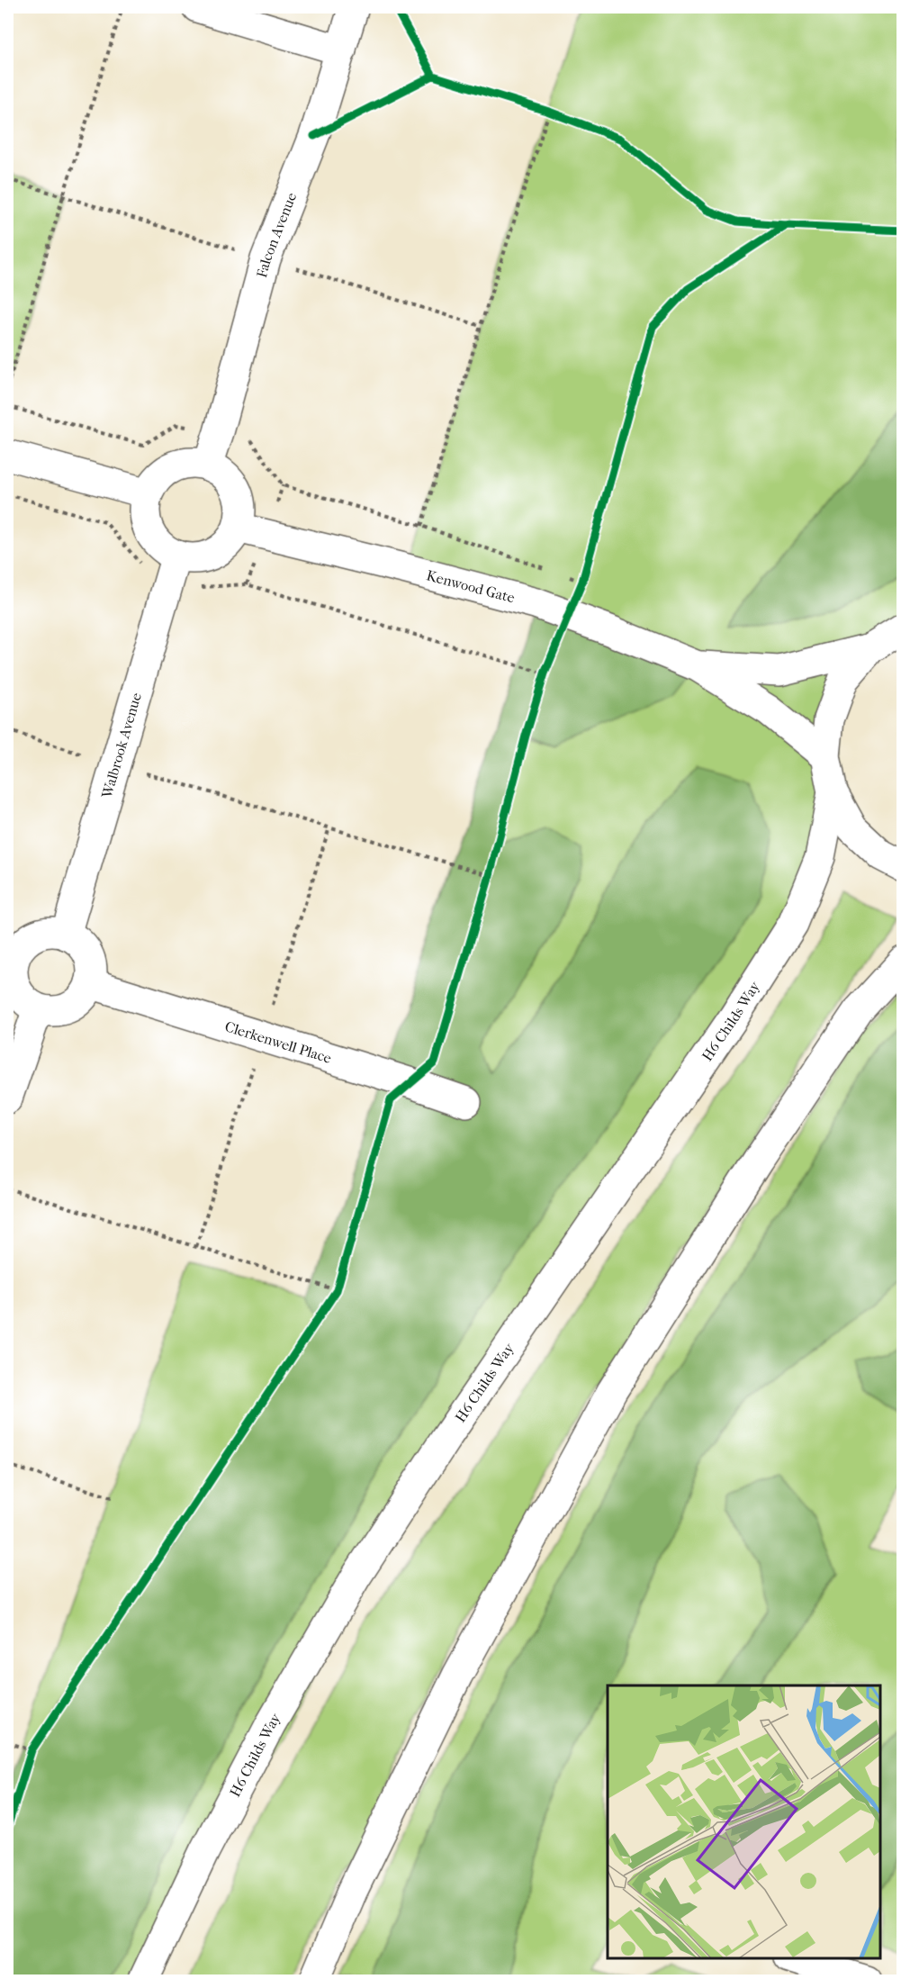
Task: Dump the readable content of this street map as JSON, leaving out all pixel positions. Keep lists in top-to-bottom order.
{
  "streets": {
    "street": [
      "Falcon Avenue",
      "Kenwood Gate",
      "Walbrook Avenue",
      "H6 Childs Way",
      "Clerkenwell Place"
    ]
  },
  "crossings": [
    ["Falcon Avenue", "Kenwood Gate"],
    ["Falcon Avenue", "Walbrook Avenue"],
    ["Kenwood Gate", "Walbrook Avenue"],
    ["Walbrook Avenue", "Clerkenwell Place"]
  ]
}
